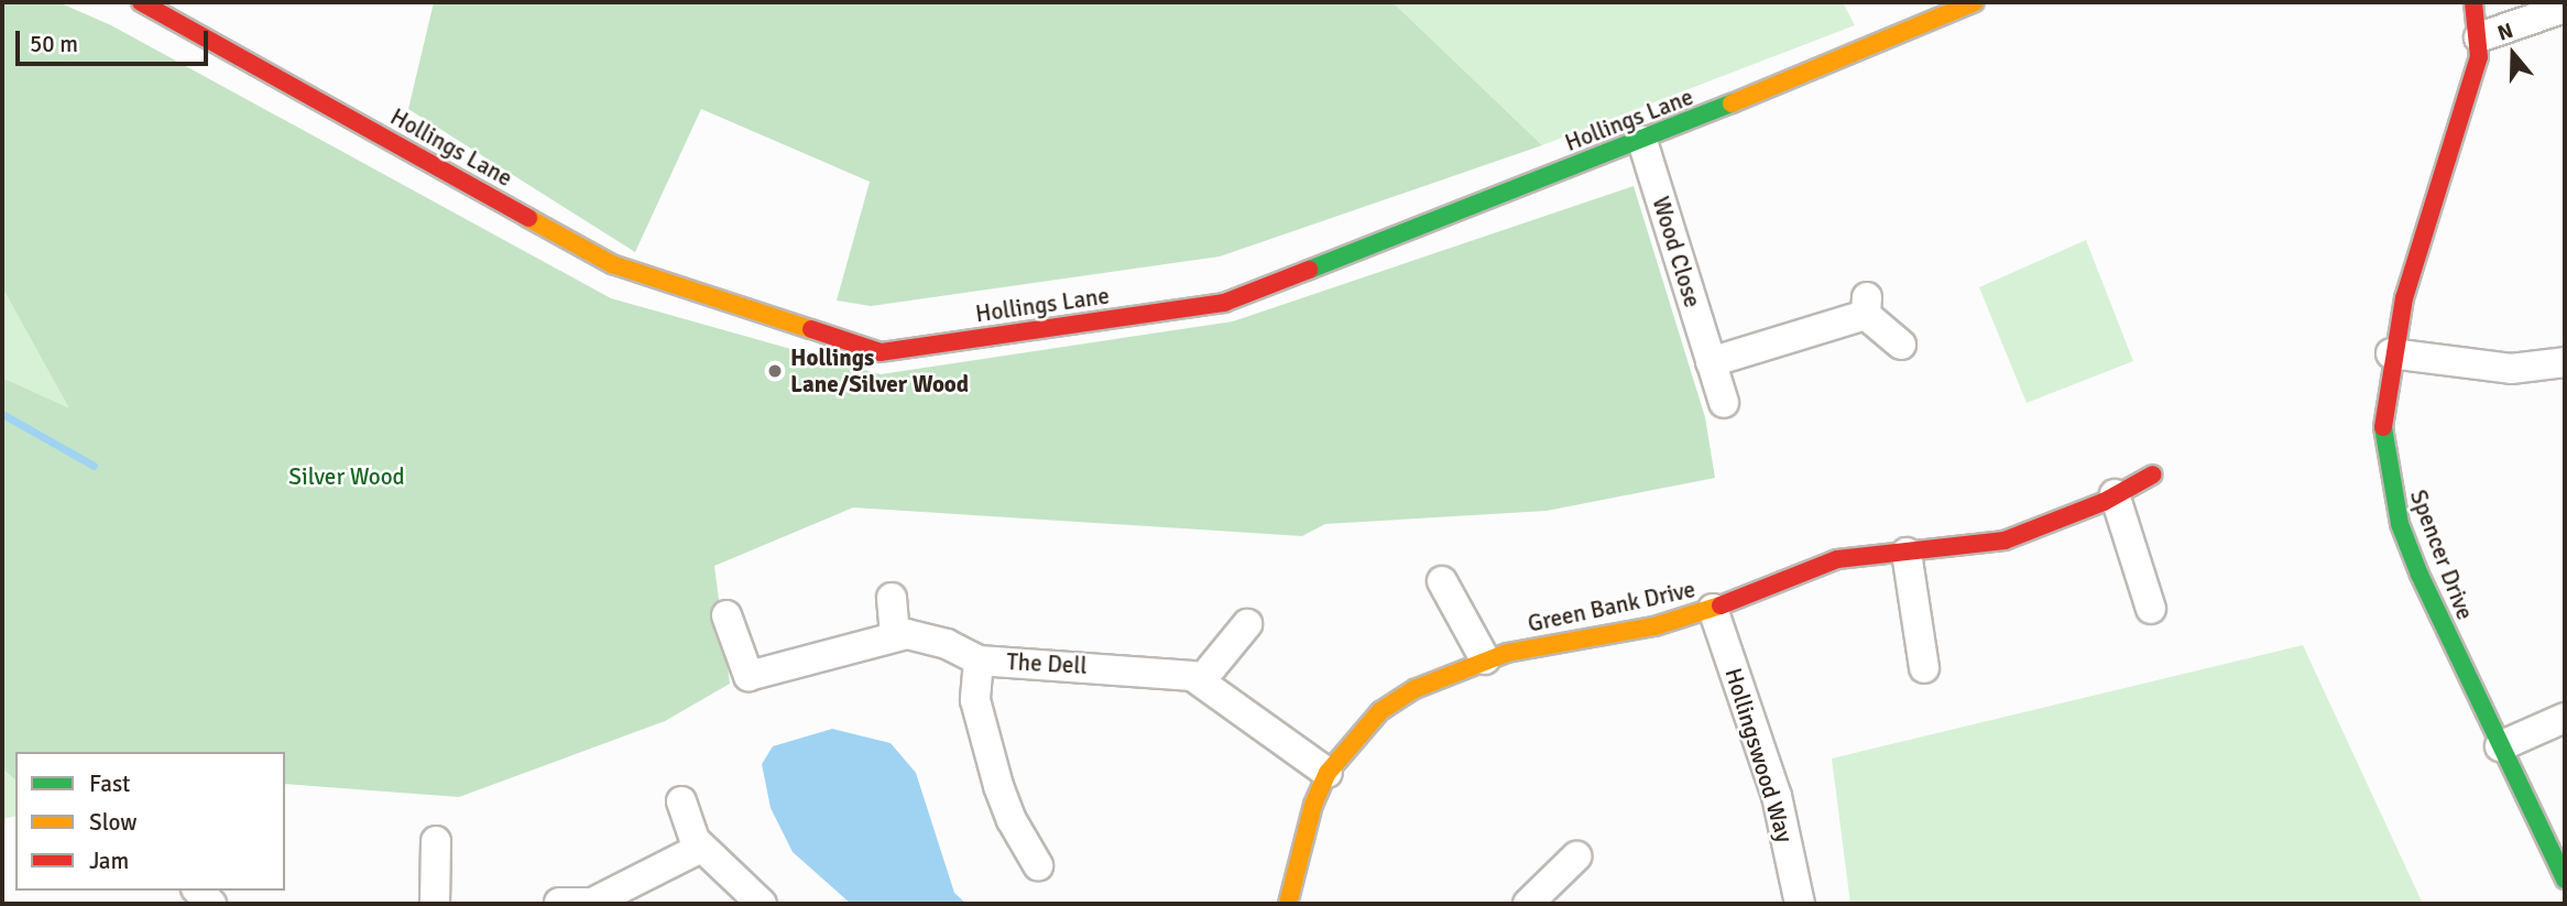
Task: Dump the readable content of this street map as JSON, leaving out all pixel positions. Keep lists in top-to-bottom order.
{
  "streets": {
    "street": [
      "Hollings Lane",
      "Wood Close",
      "Spencer Drive",
      "Green Bank Drive",
      "The Dell",
      "Hollingswood Way"
    ]
  },
  "crossings": [
    ["Hollings Lane", "Wood Close"],
    ["Green Bank Drive", "The Dell"],
    ["Green Bank Drive", "Hollingswood Way"]
  ],
  "parks": ["Silver Wood"],
  "places": ["Hollings Lane/Silver Wood"],
  "legend": ["Fast", "Slow", "Jam"],
  "scale_bar": "50 m",
  "north": "top"
}
